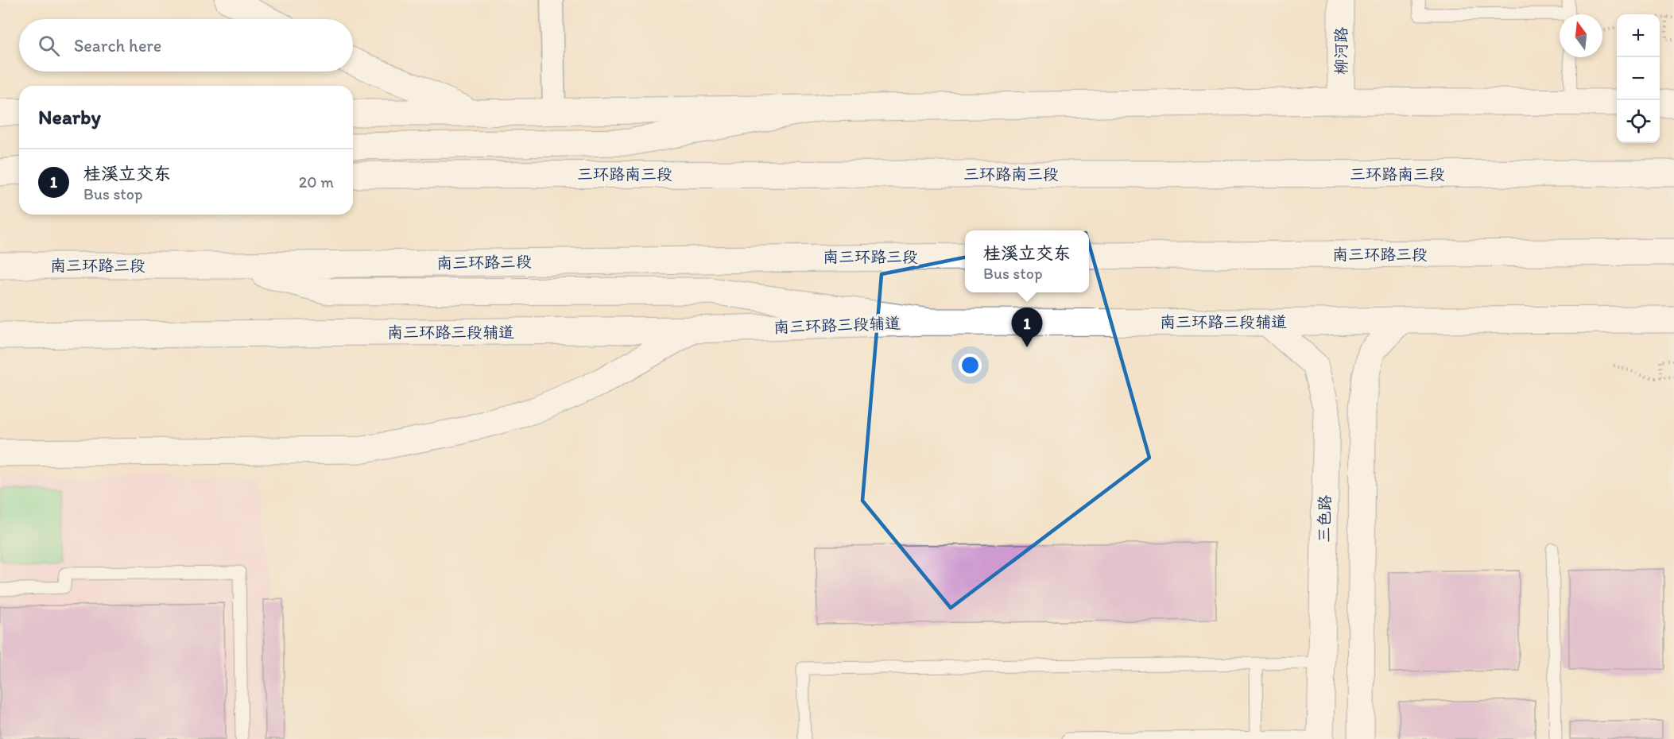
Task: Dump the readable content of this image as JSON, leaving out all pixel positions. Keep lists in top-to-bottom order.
{
  "streets": {
    "main road": [
      "柳河路",
      "三环路南三段",
      "南三环路三段",
      "南三环路三段辅道",
      "三色路"
    ]
  },
  "crossings": [
    ["南三环路三段辅道", "三色路"]
  ],
  "north": "top",
  "page": {
    "map_buttons": ["+", "−"],
    "search": "Search here",
    "heading": "Nearby",
    "list": [
      {
        "mark": "1",
        "name": "桂溪立交东",
        "note": "Bus stop",
        "value": "20 m"
      }
    ],
    "popup": ["桂溪立交东", "Bus stop"],
    "pins": "1"
  }
}
